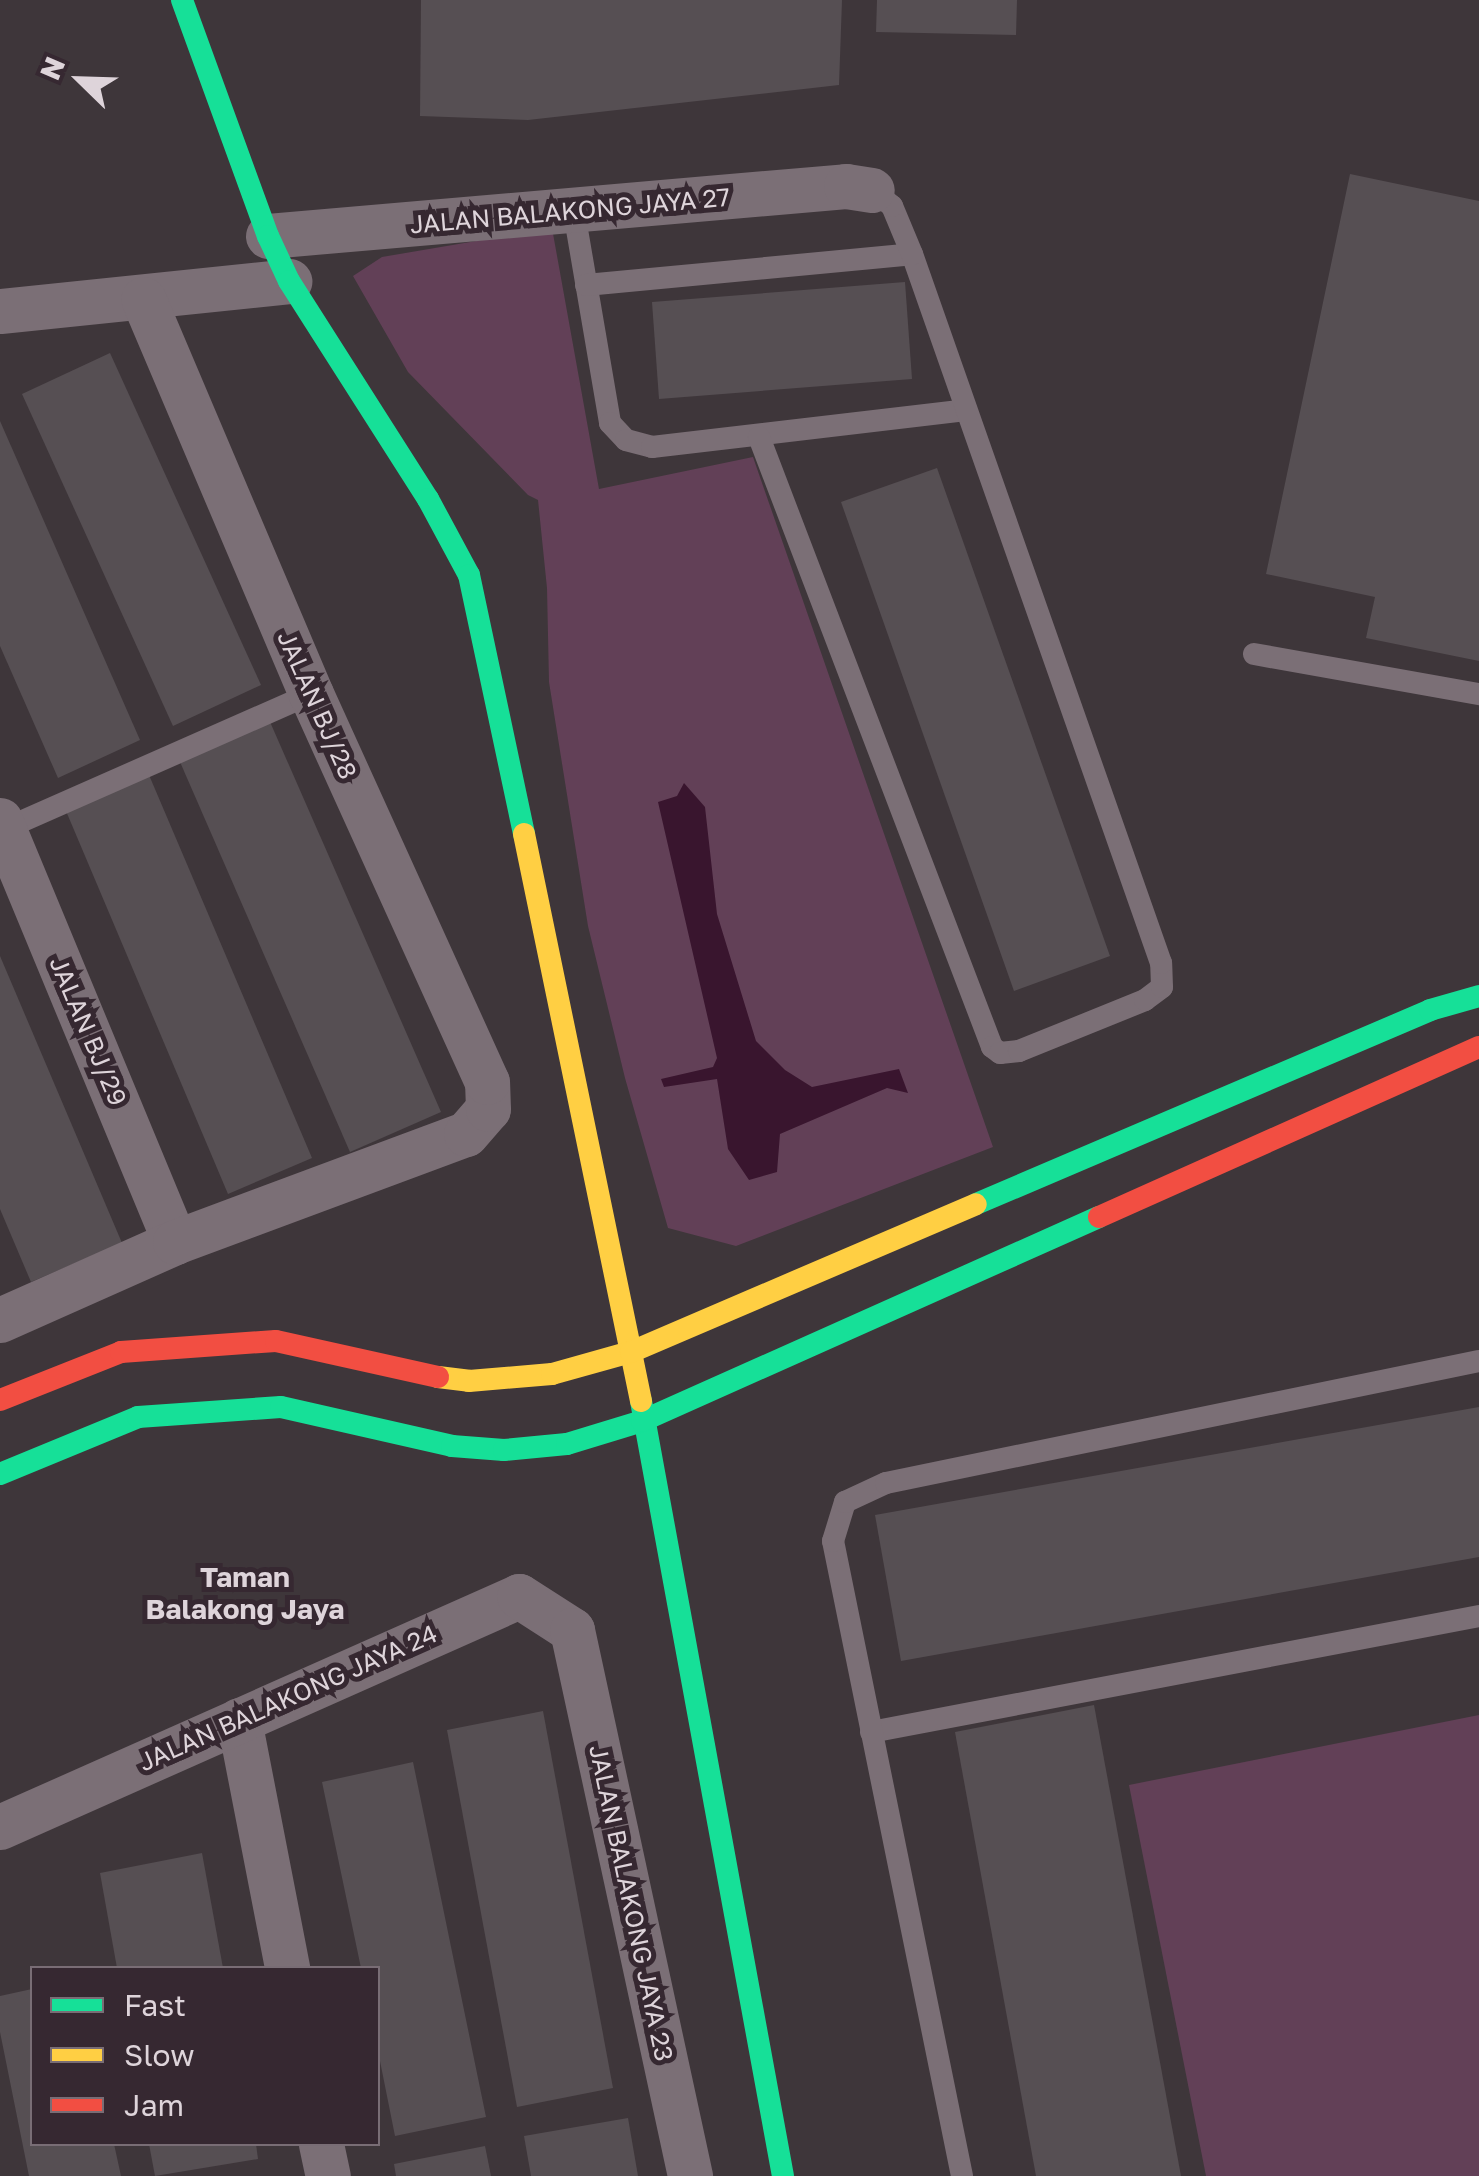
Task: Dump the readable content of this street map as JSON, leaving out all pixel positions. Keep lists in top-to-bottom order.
{
  "streets": {
    "street": [
      "JALAN BALAKONG JAYA 27",
      "JALAN BJ/28",
      "JALAN BJ/29",
      "JALAN BALAKONG JAYA 24",
      "JALAN BALAKONG JAYA 23"
    ]
  },
  "crossings": [
    ["JALAN BJ/28", "JALAN BJ/29"],
    ["JALAN BALAKONG JAYA 24", "JALAN BALAKONG JAYA 23"]
  ],
  "districts": ["Taman Balakong Jaya"],
  "legend": ["Fast", "Slow", "Jam"],
  "north": "top left"
}
